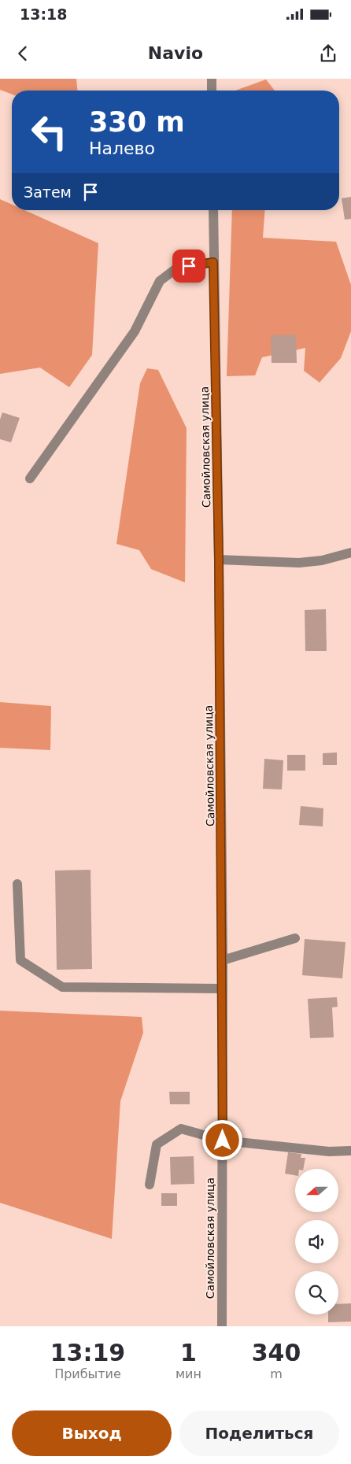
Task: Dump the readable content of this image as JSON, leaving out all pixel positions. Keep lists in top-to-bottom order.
{
  "streets": {
    "street": ["Самойловская улица"]
  },
  "north": "left",
  "page": {
    "status": "13:18",
    "header": "Navio",
    "turn": ["330 m", "Налево"],
    "then": "Затем",
    "eta": [
      "13:19",
      "Прибытие",
      "1",
      "мин",
      "340",
      "m"
    ],
    "buttons": ["Выход", "Поделиться"]
  }
}
